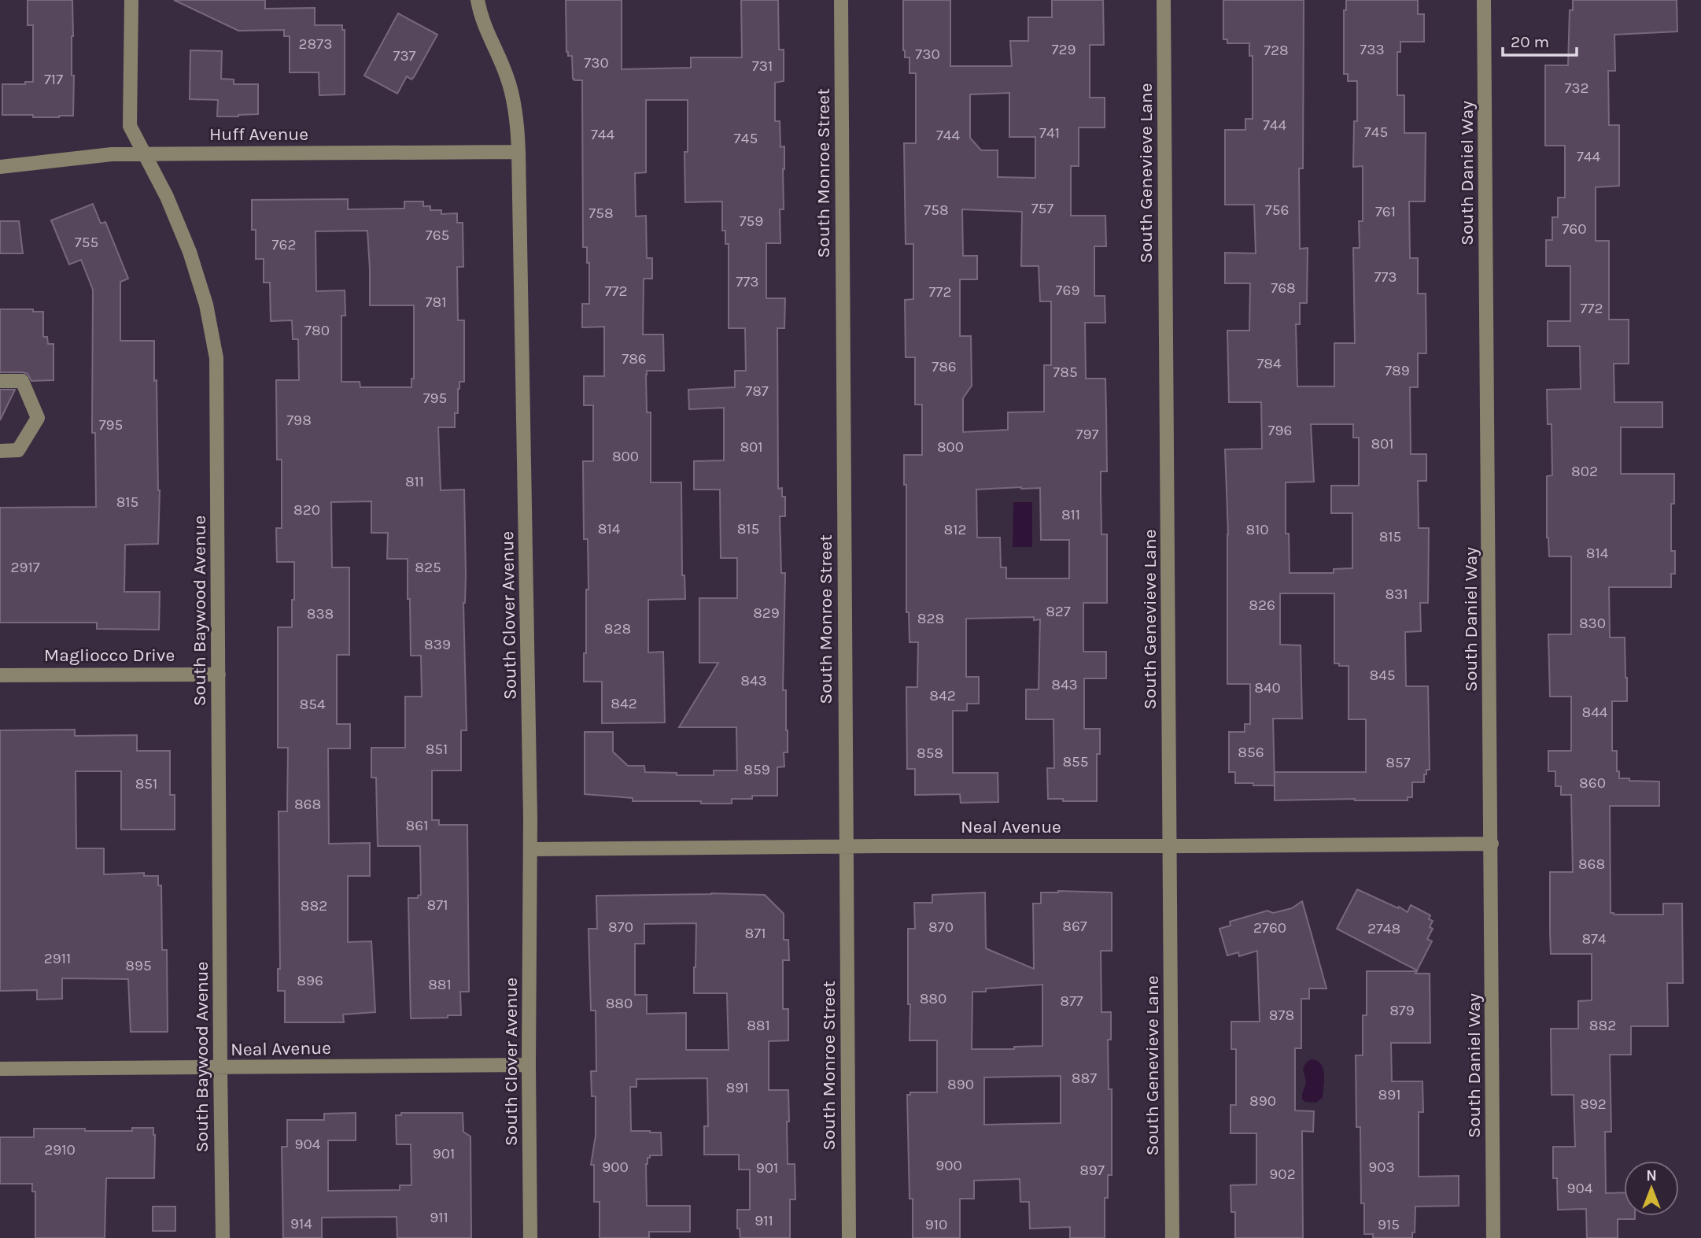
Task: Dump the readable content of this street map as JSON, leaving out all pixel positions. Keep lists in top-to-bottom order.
{
  "streets": {
    "street": [
      "Huff Avenue",
      "South Monroe Street",
      "South Genevieve Lane",
      "South Daniel Way",
      "South Baywood Avenue",
      "South Clover Avenue",
      "Magliocco Drive",
      "Neal Avenue"
    ]
  },
  "crossings": [
    ["Huff Avenue", "South Baywood Avenue"],
    ["Huff Avenue", "South Clover Avenue"],
    ["South Monroe Street", "Neal Avenue"],
    ["South Genevieve Lane", "Neal Avenue"],
    ["South Daniel Way", "Neal Avenue"],
    ["South Baywood Avenue", "Magliocco Drive"],
    ["South Baywood Avenue", "Neal Avenue"],
    ["South Clover Avenue", "Neal Avenue"]
  ],
  "house_numbers": [
    "2873",
    "729",
    "733",
    "728",
    "730",
    "737",
    "730",
    "731",
    "717",
    "732",
    "744",
    "745",
    "741",
    "744",
    "744",
    "745",
    "744",
    "757",
    "758",
    "756",
    "761",
    "758",
    "759",
    "760",
    "765",
    "755",
    "762",
    "773",
    "773",
    "768",
    "769",
    "772",
    "772",
    "781",
    "772",
    "780",
    "786",
    "784",
    "786",
    "789",
    "785",
    "787",
    "795",
    "798",
    "795",
    "796",
    "797",
    "801",
    "801",
    "800",
    "800",
    "802",
    "811",
    "815",
    "820",
    "811",
    "814",
    "815",
    "812",
    "810",
    "815",
    "814",
    "2917",
    "825",
    "831",
    "826",
    "827",
    "829",
    "838",
    "828",
    "830",
    "828",
    "839",
    "845",
    "843",
    "843",
    "840",
    "842",
    "842",
    "854",
    "844",
    "851",
    "856",
    "858",
    "855",
    "857",
    "859",
    "860",
    "851",
    "868",
    "861",
    "868",
    "871",
    "882",
    "867",
    "870",
    "870",
    "2760",
    "2748",
    "871",
    "874",
    "2911",
    "895",
    "896",
    "881",
    "880",
    "877",
    "880",
    "879",
    "878",
    "881",
    "882",
    "887",
    "890",
    "891",
    "891",
    "890",
    "892",
    "904",
    "2910",
    "901",
    "900",
    "900",
    "903",
    "901",
    "897",
    "902",
    "904",
    "911",
    "911",
    "914",
    "910",
    "915"
  ],
  "scale_bar": "20 m",
  "north": "top"
}
